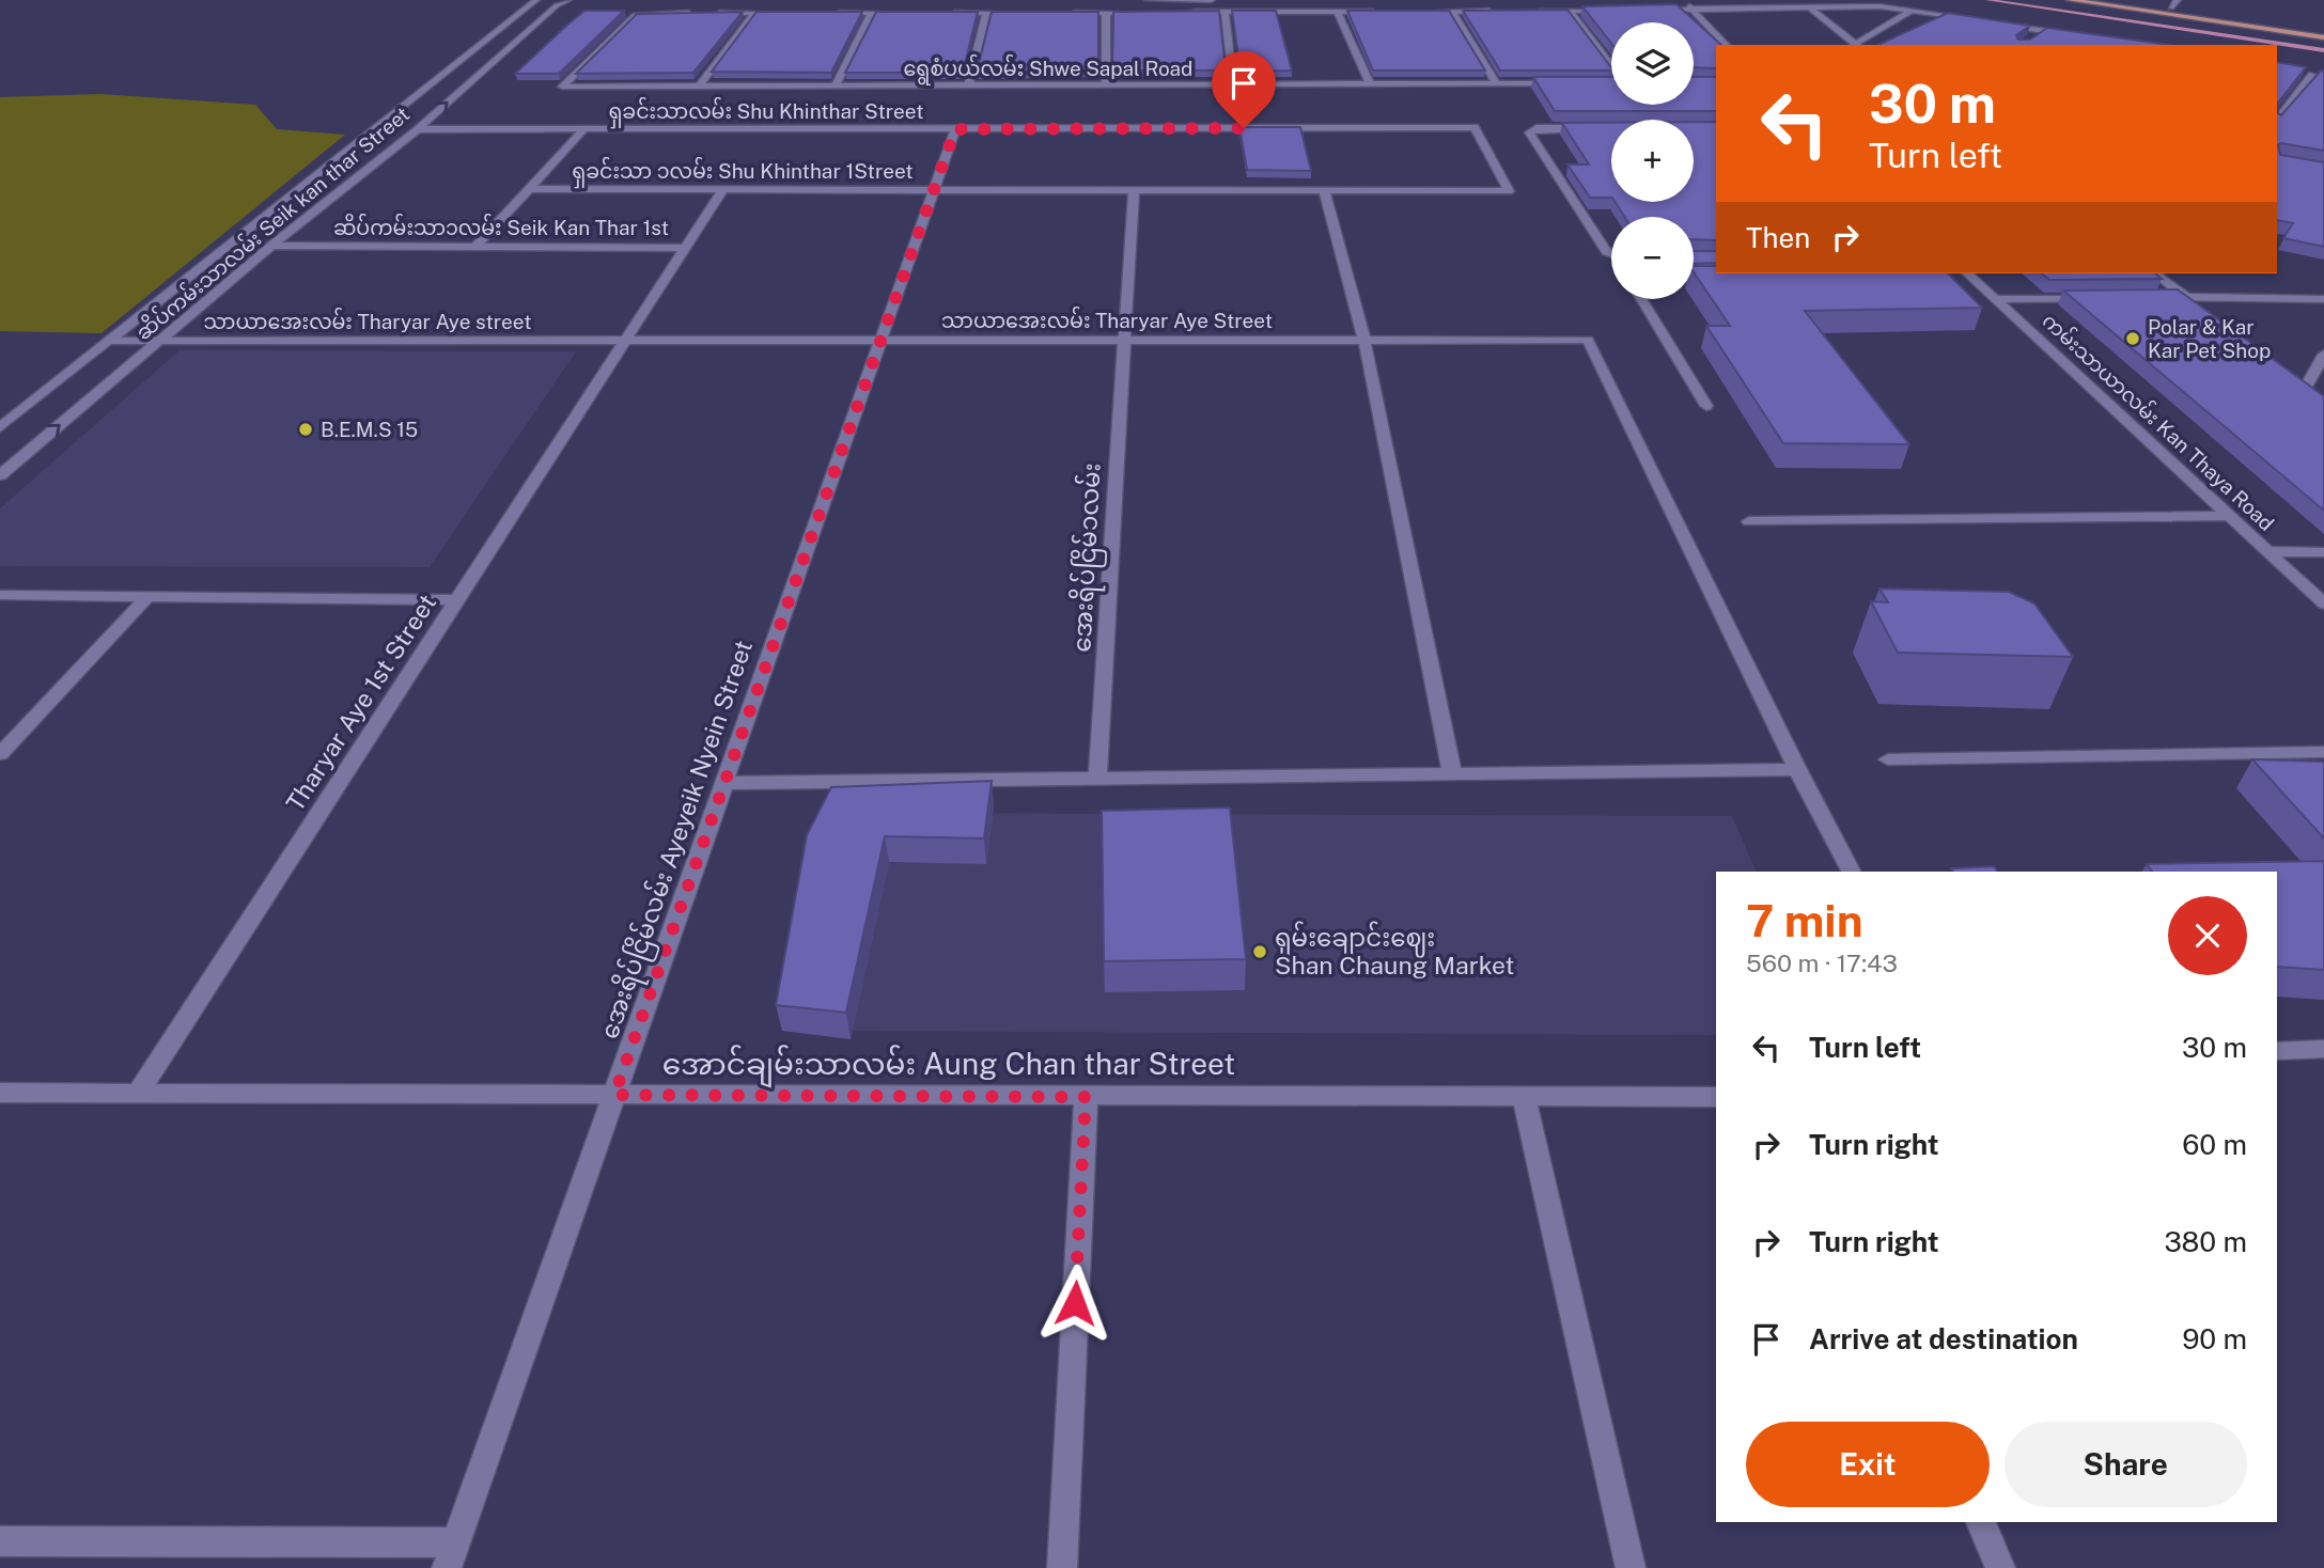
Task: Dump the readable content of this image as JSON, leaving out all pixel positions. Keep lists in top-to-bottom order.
{
  "streets": {
    "street": [
      "ရွေစံပယ်လမ်း Shwe Sapal Road",
      "ရှခင်းသာလမ်း Shu Khinthar Street",
      "ရှခင်းသာ ၁လမ်း Shu Khinthar 1Street",
      "ဆိပ်ကမ်းသာလမ်း Seik kan thar Street",
      "ဆိပ်ကမ်းသာ၁လမ်း Seik Kan Thar 1st",
      "သာယာအေးလမ်း Tharyar Aye Street",
      "သာယာအေးလမ်း Tharyar Aye street",
      "ကမ်းသာယာလမ်း Kan Thaya Road",
      "အေးရိပ်ငြိမ်၁လမ်း",
      "Tharyar Aye 1st Street",
      "အေးရိပ်ငြိမ်လမ်း Ayeyeik Nyein Street",
      "အောင်ချမ်းသာလမ်း Aung Chan thar Street"
    ]
  },
  "crossings": [
    ["ရှခင်းသာလမ်း Shu Khinthar Street", "ရှခင်းသာ ၁လမ်း Shu Khinthar 1Street"],
    ["ရှခင်းသာလမ်း Shu Khinthar Street", "ဆိပ်ကမ်းသာလမ်း Seik kan thar Street"],
    ["ရှခင်းသာလမ်း Shu Khinthar Street", "အေးရိပ်ငြိမ်လမ်း Ayeyeik Nyein Street"],
    ["ရှခင်းသာ ၁လမ်း Shu Khinthar 1Street", "အေးရိပ်ငြိမ်၁လမ်း"],
    ["ရှခင်းသာ ၁လမ်း Shu Khinthar 1Street", "Tharyar Aye 1st Street"],
    ["ရှခင်းသာ ၁လမ်း Shu Khinthar 1Street", "အေးရိပ်ငြိမ်လမ်း Ayeyeik Nyein Street"],
    ["ဆိပ်ကမ်းသာလမ်း Seik kan thar Street", "ဆိပ်ကမ်းသာ၁လမ်း Seik Kan Thar 1st"],
    ["ဆိပ်ကမ်းသာလမ်း Seik kan thar Street", "သာယာအေးလမ်း Tharyar Aye street"],
    ["ဆိပ်ကမ်းသာ၁လမ်း Seik Kan Thar 1st", "Tharyar Aye 1st Street"],
    ["သာယာအေးလမ်း Tharyar Aye Street", "သာယာအေးလမ်း Tharyar Aye street"],
    ["သာယာအေးလမ်း Tharyar Aye Street", "အေးရိပ်ငြိမ်၁လမ်း"],
    ["သာယာအေးလမ်း Tharyar Aye Street", "Tharyar Aye 1st Street"],
    ["သာယာအေးလမ်း Tharyar Aye Street", "အေးရိပ်ငြိမ်လမ်း Ayeyeik Nyein Street"],
    ["သာယာအေးလမ်း Tharyar Aye street", "Tharyar Aye 1st Street"],
    ["Tharyar Aye 1st Street", "အောင်ချမ်းသာလမ်း Aung Chan thar Street"],
    ["အေးရိပ်ငြိမ်လမ်း Ayeyeik Nyein Street", "အောင်ချမ်းသာလမ်း Aung Chan thar Street"]
  ],
  "places": ["Polar & Kar Kar Pet Shop", "B.E.M.S 15", "ရှမ်းချောင်းဈေး Shan Chaung Market"],
  "page": {
    "map_buttons": ["+", "−"],
    "turn": ["30 m", "Turn left"],
    "then": "Then",
    "heading": ["7 min", "560 m · 17:43"],
    "list": [
      {
        "name": "Turn left",
        "value": "30 m"
      },
      {
        "name": "Turn right",
        "value": "60 m"
      },
      {
        "name": "Turn right",
        "value": "380 m"
      },
      {
        "name": "Arrive at destination",
        "value": "90 m"
      }
    ],
    "buttons": ["Exit", "Share"]
  }
}
